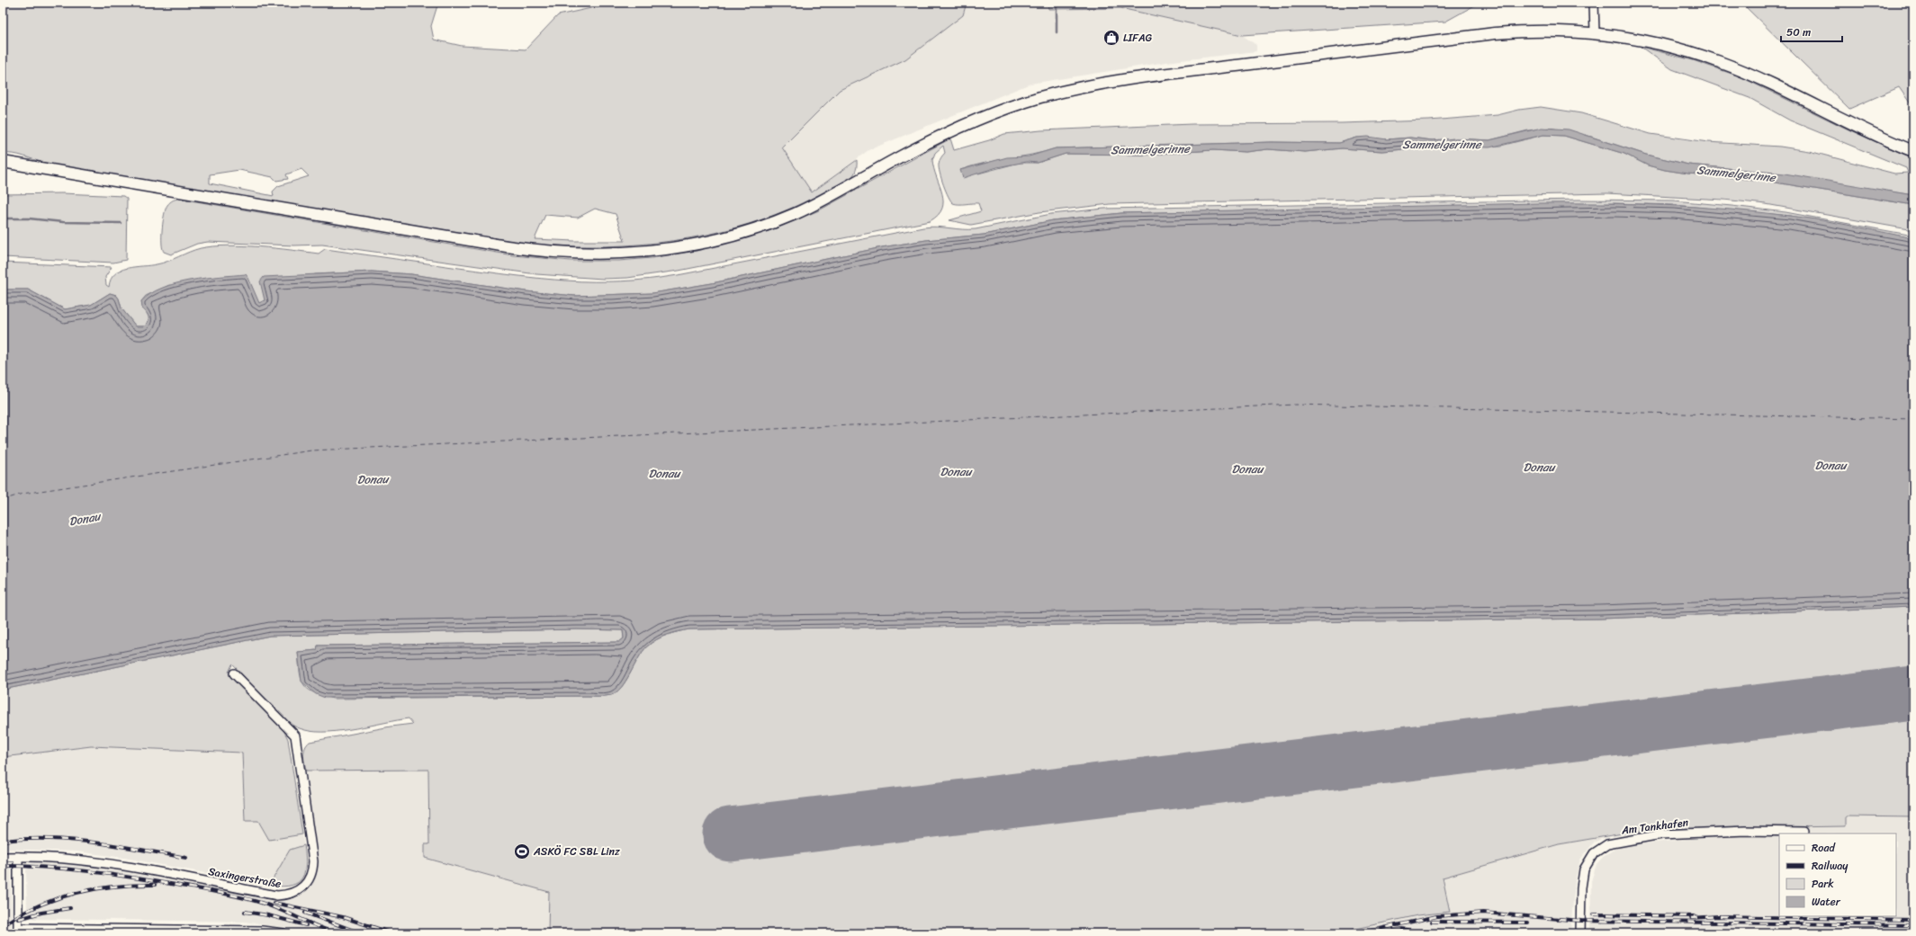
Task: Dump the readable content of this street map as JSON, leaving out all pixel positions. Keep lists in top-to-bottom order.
{
  "streets": {
    "street": ["Am Tankhafen", "Saxingerstraße"]
  },
  "water": ["Sammelgerinne", "Donau"],
  "places": {
    "shop": ["LIFAG"],
    "sports": ["ASKÖ FC SBL Linz"]
  },
  "legend": [
    "Road",
    "Railway",
    "Park",
    "Water"
  ],
  "scale_bar": "50 m"
}
